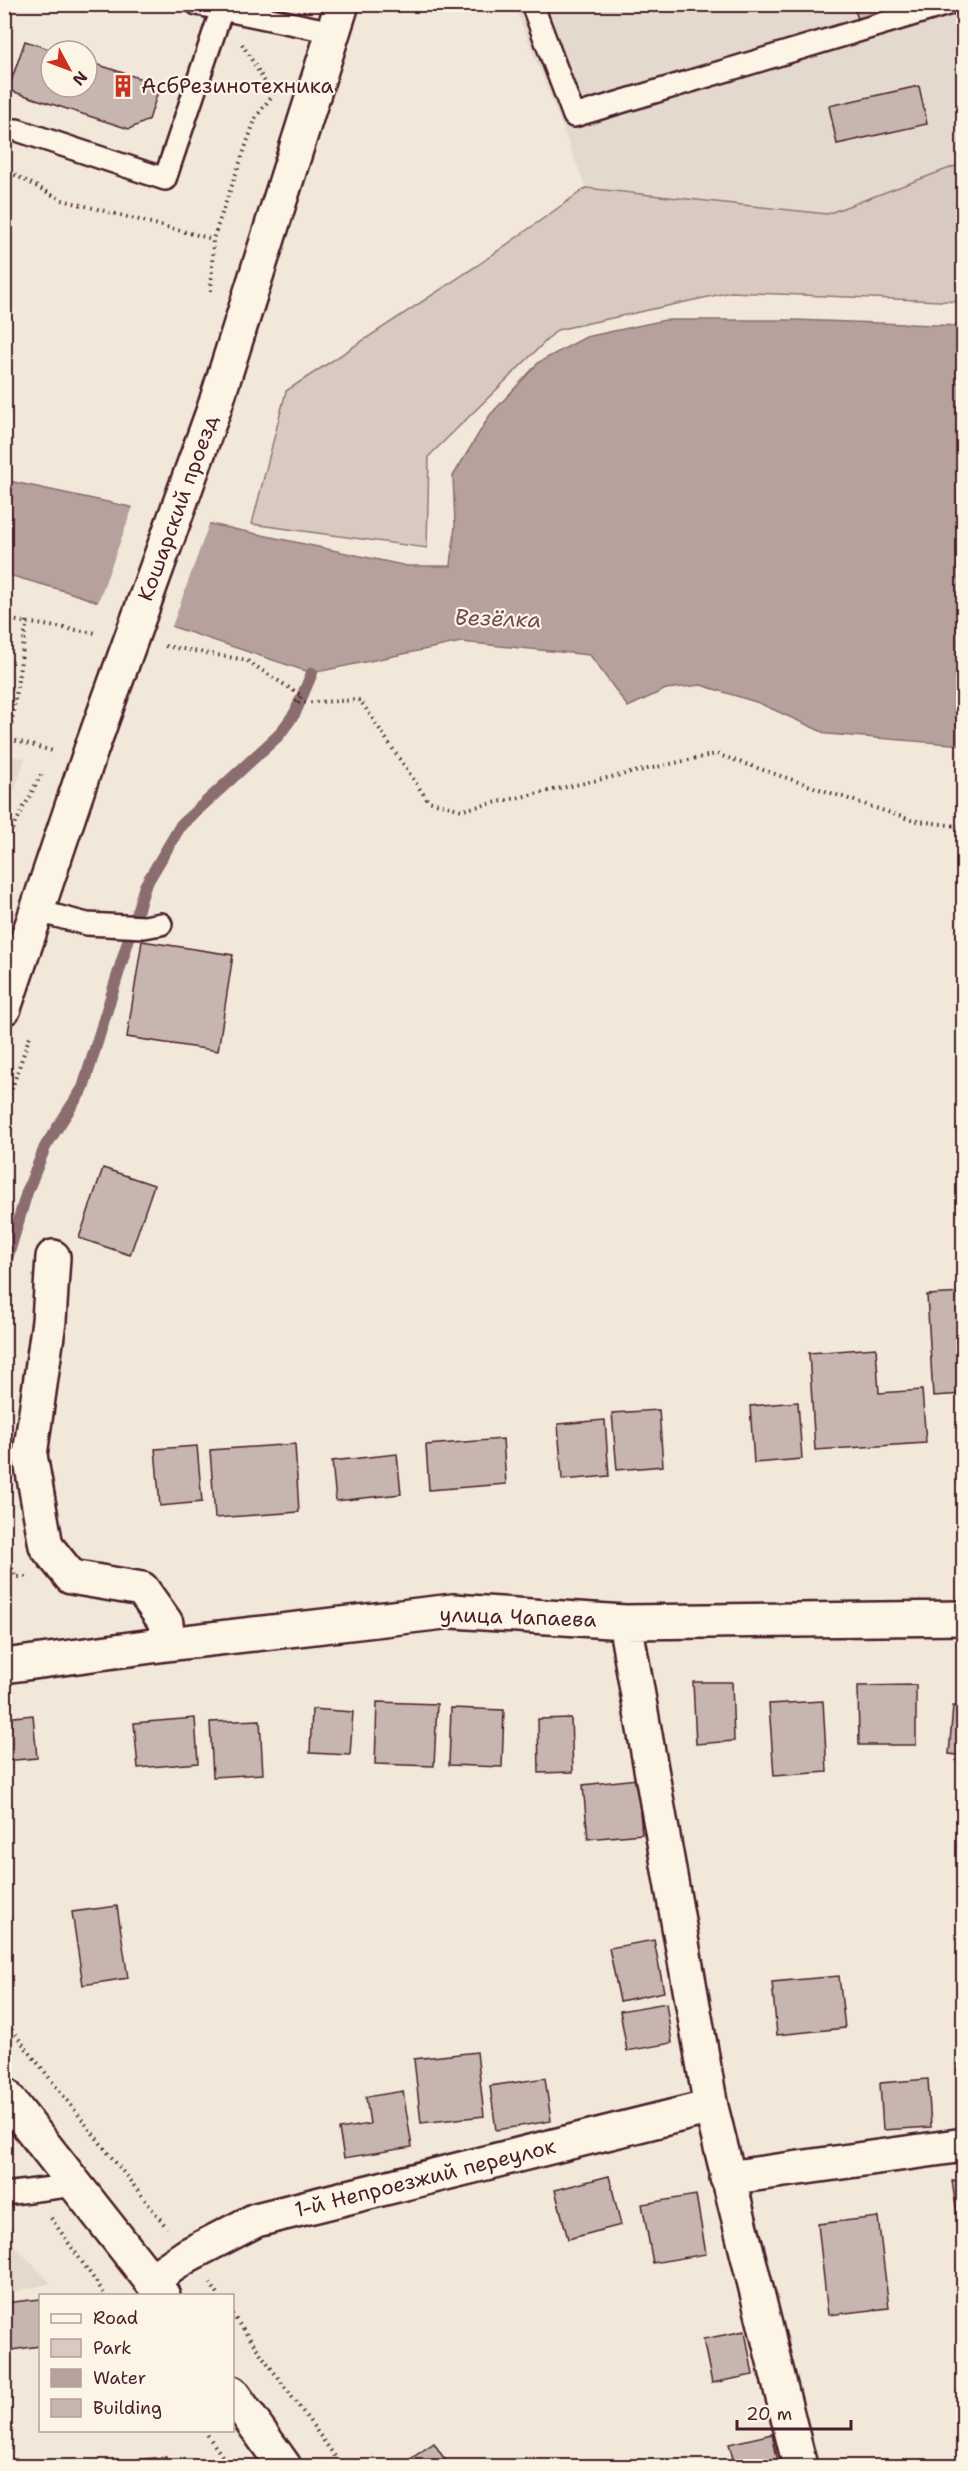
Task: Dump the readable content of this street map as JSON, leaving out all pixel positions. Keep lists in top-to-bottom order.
{
  "streets": {
    "street": ["Кошарский проезд", "улица Чапаева", "1-й Непроезжий переулок"]
  },
  "water": ["Везёлка"],
  "places": {
    "building": ["АсбРезинотехника"]
  },
  "legend": [
    "Road",
    "Park",
    "Water",
    "Building"
  ],
  "scale_bar": "20 m",
  "north": "bottom right"
}
